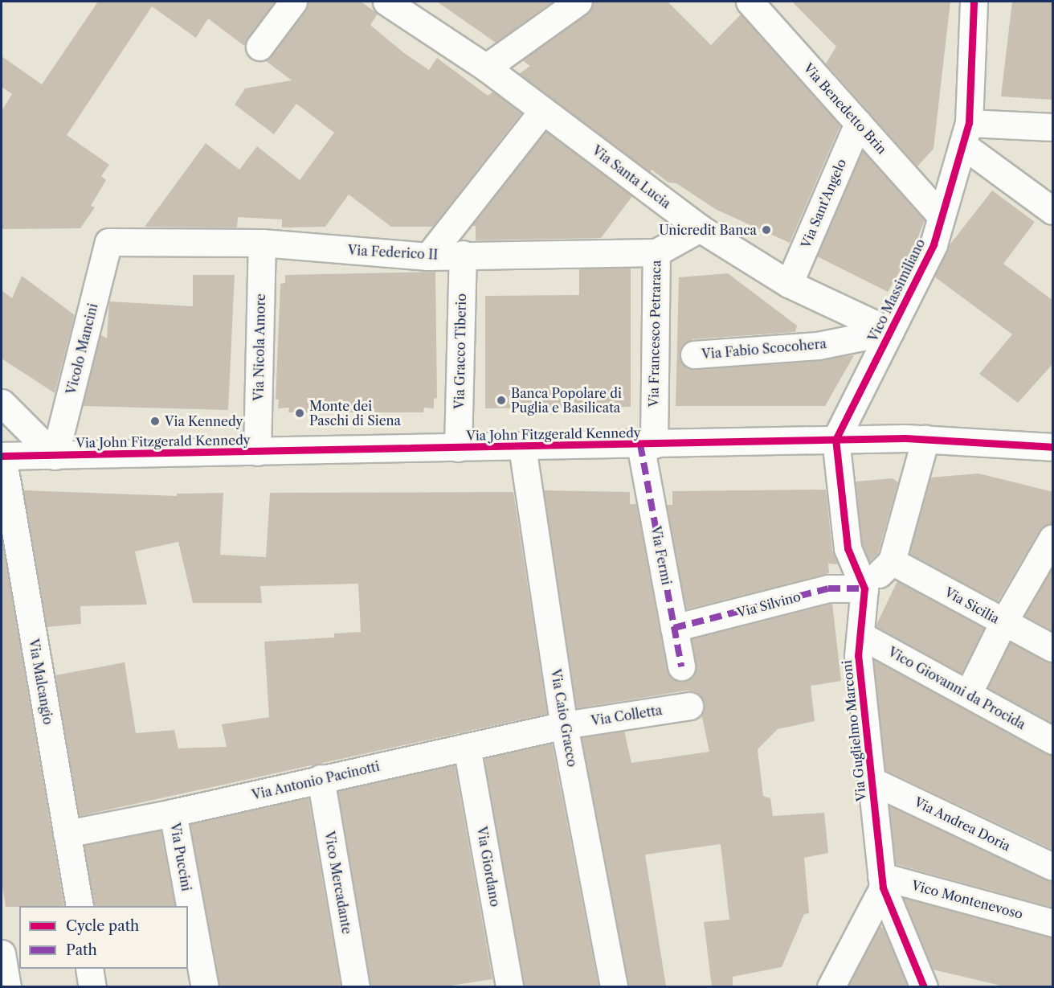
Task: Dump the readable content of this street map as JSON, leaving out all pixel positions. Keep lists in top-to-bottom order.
{
  "streets": {
    "street": [
      "Via Benedetto Brin",
      "Via Santa Lucia",
      "Via Sant'Angelo",
      "Via Federico II",
      "Vico Massimiliano",
      "Via Francesco Petraraca",
      "Via Nicola Amore",
      "Vicolo Mancini",
      "Via Fabio Scocohera",
      "Via Gracco Tiberio",
      "Via John Fitzgerald Kennedy",
      "Via Fermi",
      "Via Silvino",
      "Via Sicilia",
      "Via Malcangio",
      "Vico Giovanni da Procida",
      "Via Colletta",
      "Via Caio Gracco",
      "Via Guglielmo Marconi",
      "Via Antonio Pacinotti",
      "Via Andrea Doria",
      "Via Puccini",
      "Via Giordano",
      "Vico Mercadante",
      "Vico Montenevoso"
    ]
  },
  "crossings": [
    ["Via Benedetto Brin", "Via Sant'Angelo"],
    ["Via Benedetto Brin", "Vico Massimiliano"],
    ["Via Santa Lucia", "Via Sant'Angelo"],
    ["Via Santa Lucia", "Via Federico II"],
    ["Via Santa Lucia", "Vico Massimiliano"],
    ["Via Santa Lucia", "Via Fabio Scocohera"],
    ["Via Federico II", "Via Francesco Petraraca"],
    ["Via Federico II", "Via Nicola Amore"],
    ["Via Federico II", "Vicolo Mancini"],
    ["Via Federico II", "Via Gracco Tiberio"],
    ["Vico Massimiliano", "Via Fabio Scocohera"],
    ["Vico Massimiliano", "Via John Fitzgerald Kennedy"],
    ["Vico Massimiliano", "Via Guglielmo Marconi"],
    ["Via Francesco Petraraca", "Via John Fitzgerald Kennedy"],
    ["Via Francesco Petraraca", "Via Fermi"],
    ["Via Nicola Amore", "Via John Fitzgerald Kennedy"],
    ["Vicolo Mancini", "Via John Fitzgerald Kennedy"],
    ["Via Gracco Tiberio", "Via John Fitzgerald Kennedy"],
    ["Via John Fitzgerald Kennedy", "Via Fermi"],
    ["Via John Fitzgerald Kennedy", "Via Malcangio"],
    ["Via John Fitzgerald Kennedy", "Via Caio Gracco"],
    ["Via John Fitzgerald Kennedy", "Via Guglielmo Marconi"],
    ["Via Fermi", "Via Silvino"],
    ["Via Silvino", "Via Guglielmo Marconi"],
    ["Via Malcangio", "Via Antonio Pacinotti"],
    ["Vico Giovanni da Procida", "Via Guglielmo Marconi"],
    ["Via Colletta", "Via Caio Gracco"],
    ["Via Colletta", "Via Antonio Pacinotti"],
    ["Via Caio Gracco", "Via Antonio Pacinotti"],
    ["Via Guglielmo Marconi", "Via Andrea Doria"],
    ["Via Guglielmo Marconi", "Vico Montenevoso"],
    ["Via Antonio Pacinotti", "Via Puccini"],
    ["Via Antonio Pacinotti", "Via Giordano"],
    ["Via Antonio Pacinotti", "Vico Mercadante"]
  ],
  "places": [
    "Unicredit Banca",
    "Banca Popolare di Puglia e Basilicata",
    "Monte dei Paschi di Siena",
    "Via Kennedy"
  ],
  "legend": ["Cycle path", "Path"]
}
